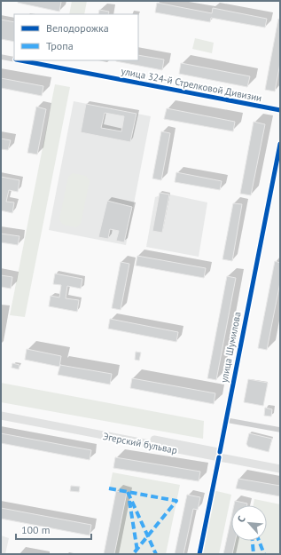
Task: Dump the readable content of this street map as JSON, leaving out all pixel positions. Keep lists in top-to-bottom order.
{
  "streets": {
    "main road": ["Эгерский бульвар"],
    "street": ["улица 324-й Стрелковой Дивизии", "улица Шумилова"]
  },
  "crossings": [
    ["улица Шумилова", "Эгерский бульвар"]
  ],
  "legend": ["Велодорожка", "Тропа"],
  "scale_bar": "100 m",
  "north": "top left"
}
